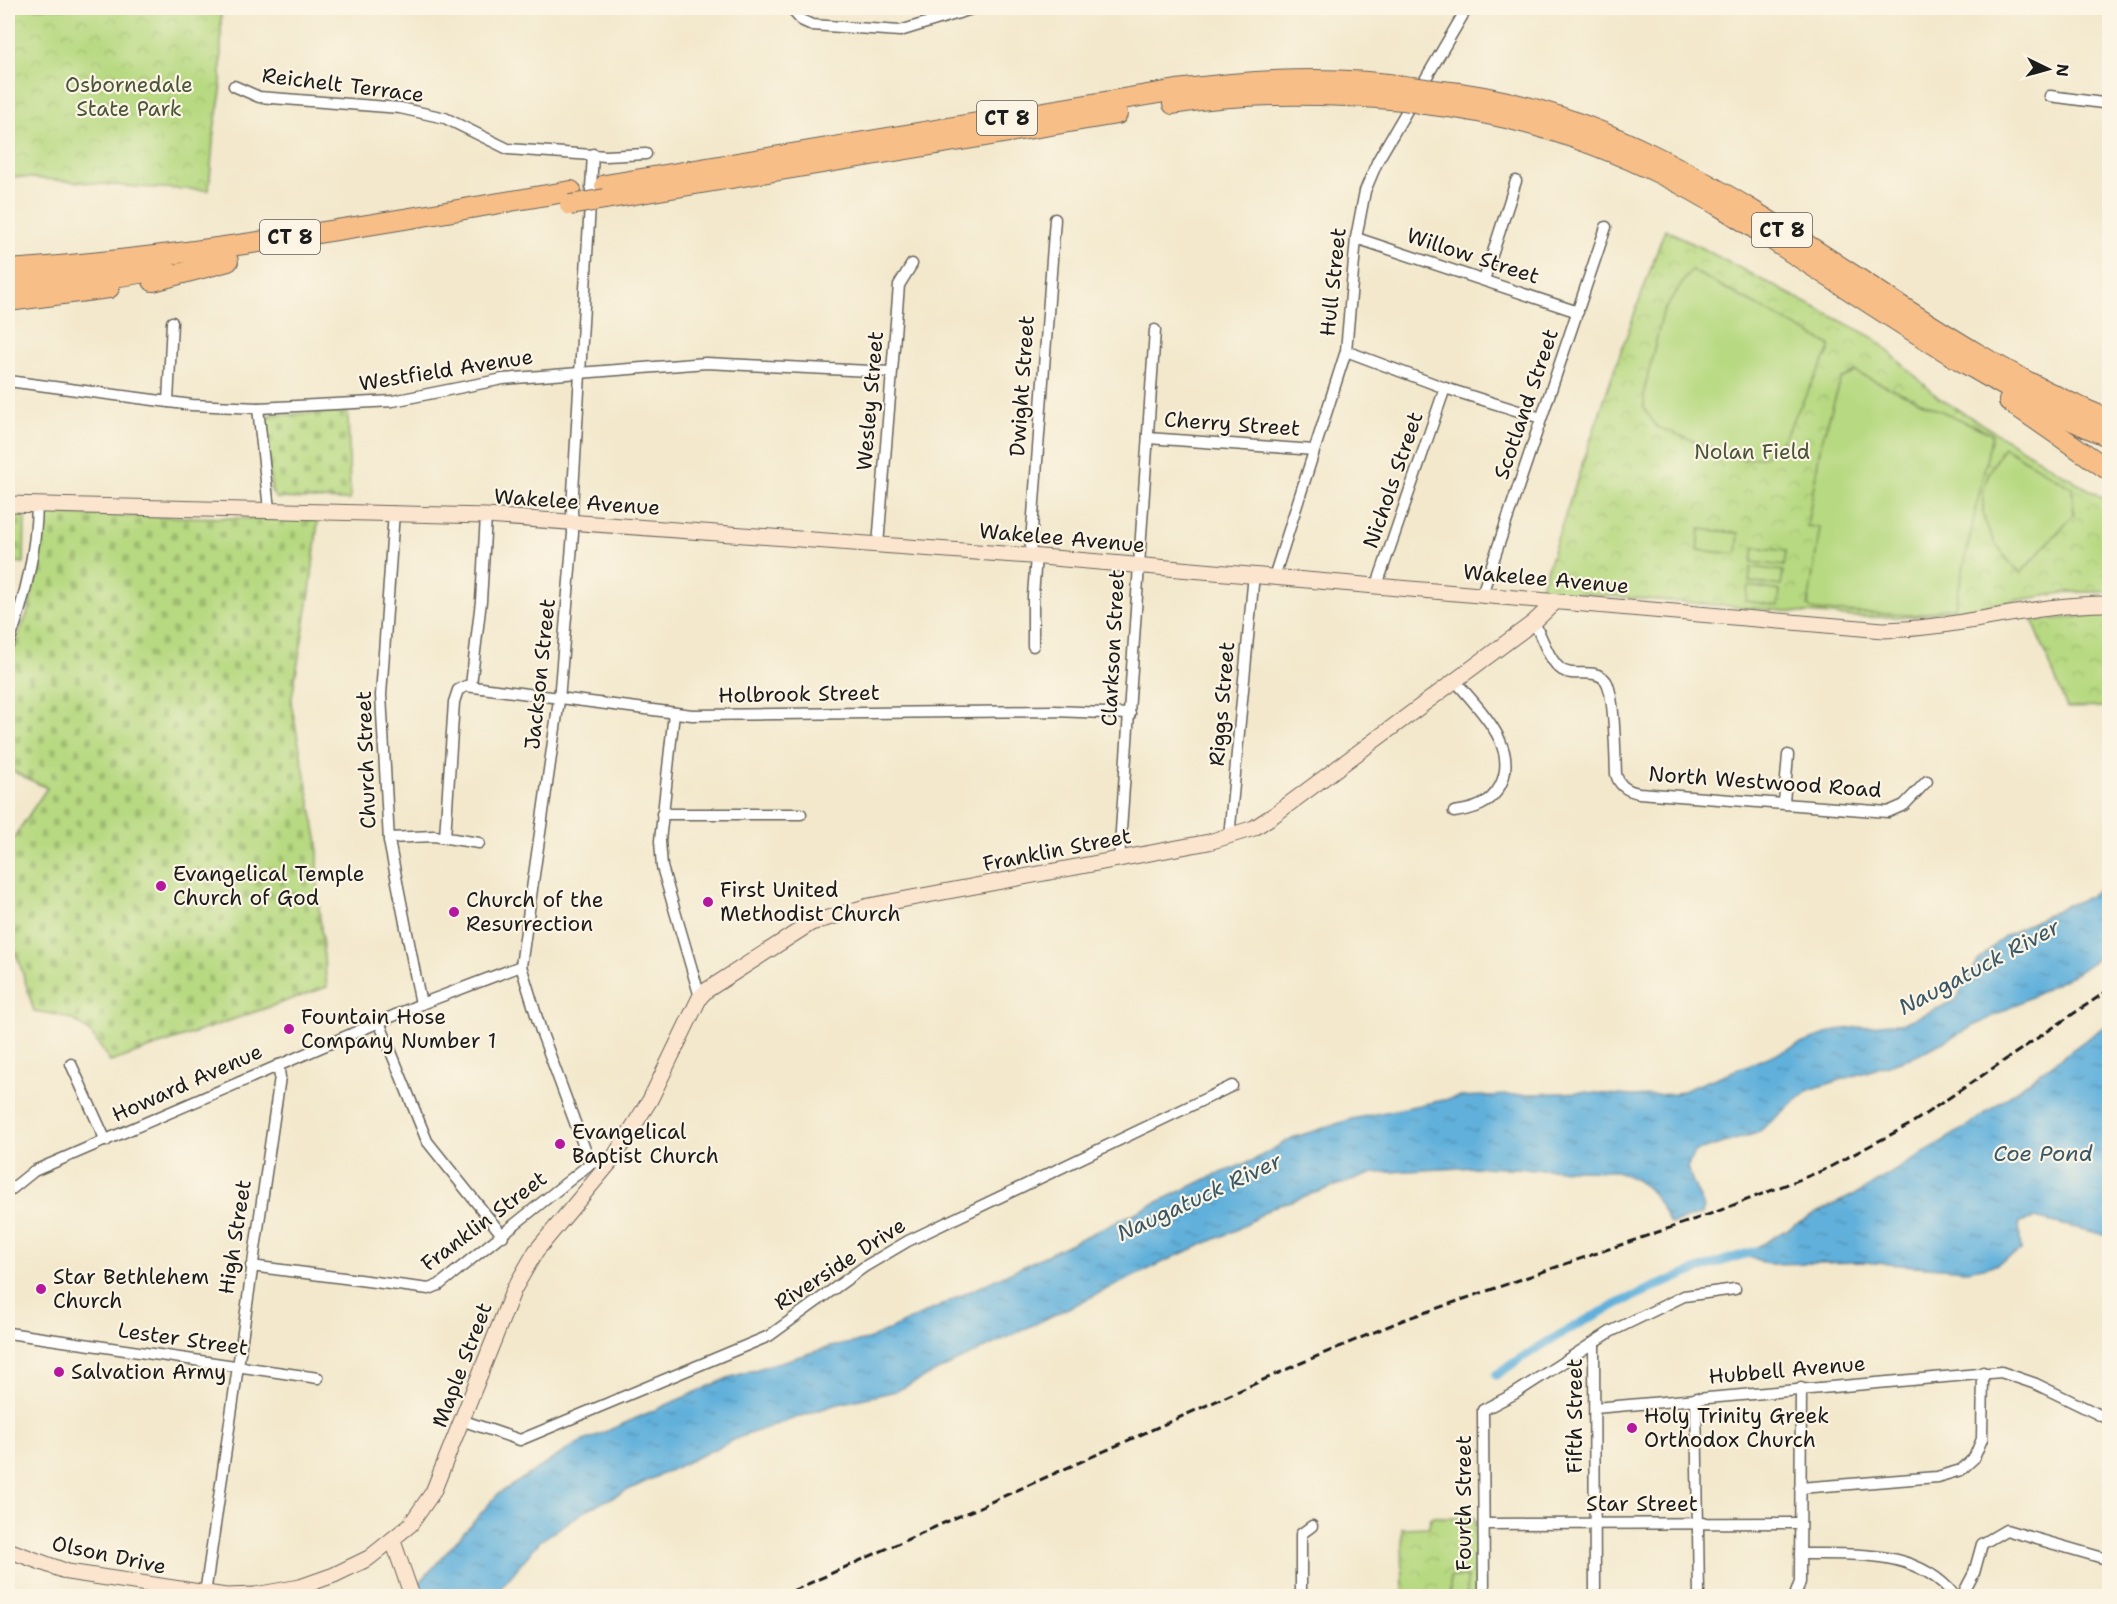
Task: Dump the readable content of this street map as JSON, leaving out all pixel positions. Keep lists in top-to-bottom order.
{
  "streets": {
    "highway": ["CT 8"],
    "main road": [
      "Wakelee Avenue",
      "Franklin Street",
      "Maple Street",
      "Olson Drive"
    ],
    "street": [
      "Reichelt Terrace",
      "Willow Street",
      "Hull Street",
      "Westfield Avenue",
      "Dwight Street",
      "Wesley Street",
      "Scotland Street",
      "Cherry Street",
      "Nichols Street",
      "Clarkson Street",
      "Jackson Street",
      "Holbrook Street",
      "Riggs Street",
      "Church Street",
      "North Westwood Road",
      "Howard Avenue",
      "High Street",
      "Riverside Drive",
      "Lester Street",
      "Hubbell Avenue",
      "Fifth Street",
      "Fourth Street",
      "Star Street"
    ]
  },
  "crossings": [
    ["Reichelt Terrace", "Jackson Street"],
    ["Willow Street", "Hull Street"],
    ["Willow Street", "Scotland Street"],
    ["Hull Street", "Cherry Street"],
    ["Hull Street", "Wakelee Avenue"],
    ["Westfield Avenue", "Wesley Street"],
    ["Westfield Avenue", "Jackson Street"],
    ["Dwight Street", "Wakelee Avenue"],
    ["Wesley Street", "Wakelee Avenue"],
    ["Scotland Street", "Wakelee Avenue"],
    ["Cherry Street", "Clarkson Street"],
    ["Nichols Street", "Wakelee Avenue"],
    ["Wakelee Avenue", "Clarkson Street"],
    ["Wakelee Avenue", "Jackson Street"],
    ["Wakelee Avenue", "Riggs Street"],
    ["Wakelee Avenue", "Church Street"],
    ["Wakelee Avenue", "Franklin Street"],
    ["Clarkson Street", "Holbrook Street"],
    ["Clarkson Street", "Franklin Street"],
    ["Jackson Street", "Holbrook Street"],
    ["Jackson Street", "Franklin Street"],
    ["Jackson Street", "Howard Avenue"],
    ["Riggs Street", "Franklin Street"],
    ["Church Street", "Howard Avenue"],
    ["North Westwood Road", "Franklin Street"],
    ["Franklin Street", "High Street"],
    ["Franklin Street", "Maple Street"],
    ["Howard Avenue", "High Street"],
    ["High Street", "Lester Street"],
    ["High Street", "Olson Drive"],
    ["Riverside Drive", "Maple Street"],
    ["Hubbell Avenue", "Fifth Street"],
    ["Fifth Street", "Fourth Street"],
    ["Fifth Street", "Star Street"],
    ["Fourth Street", "Star Street"]
  ],
  "water": ["Naugatuck River", "Coe Pond"],
  "parks": ["Osbornedale State Park", "Nolan Field"],
  "places": [
    "Evangelical Temple Church of God",
    "First United Methodist Church",
    "Church of the Resurrection",
    "Fountain Hose Company Number 1",
    "Evangelical Baptist Church",
    "Star Bethlehem Church",
    "Salvation Army",
    "Holy Trinity Greek Orthodox Church"
  ],
  "north": "right"
}
